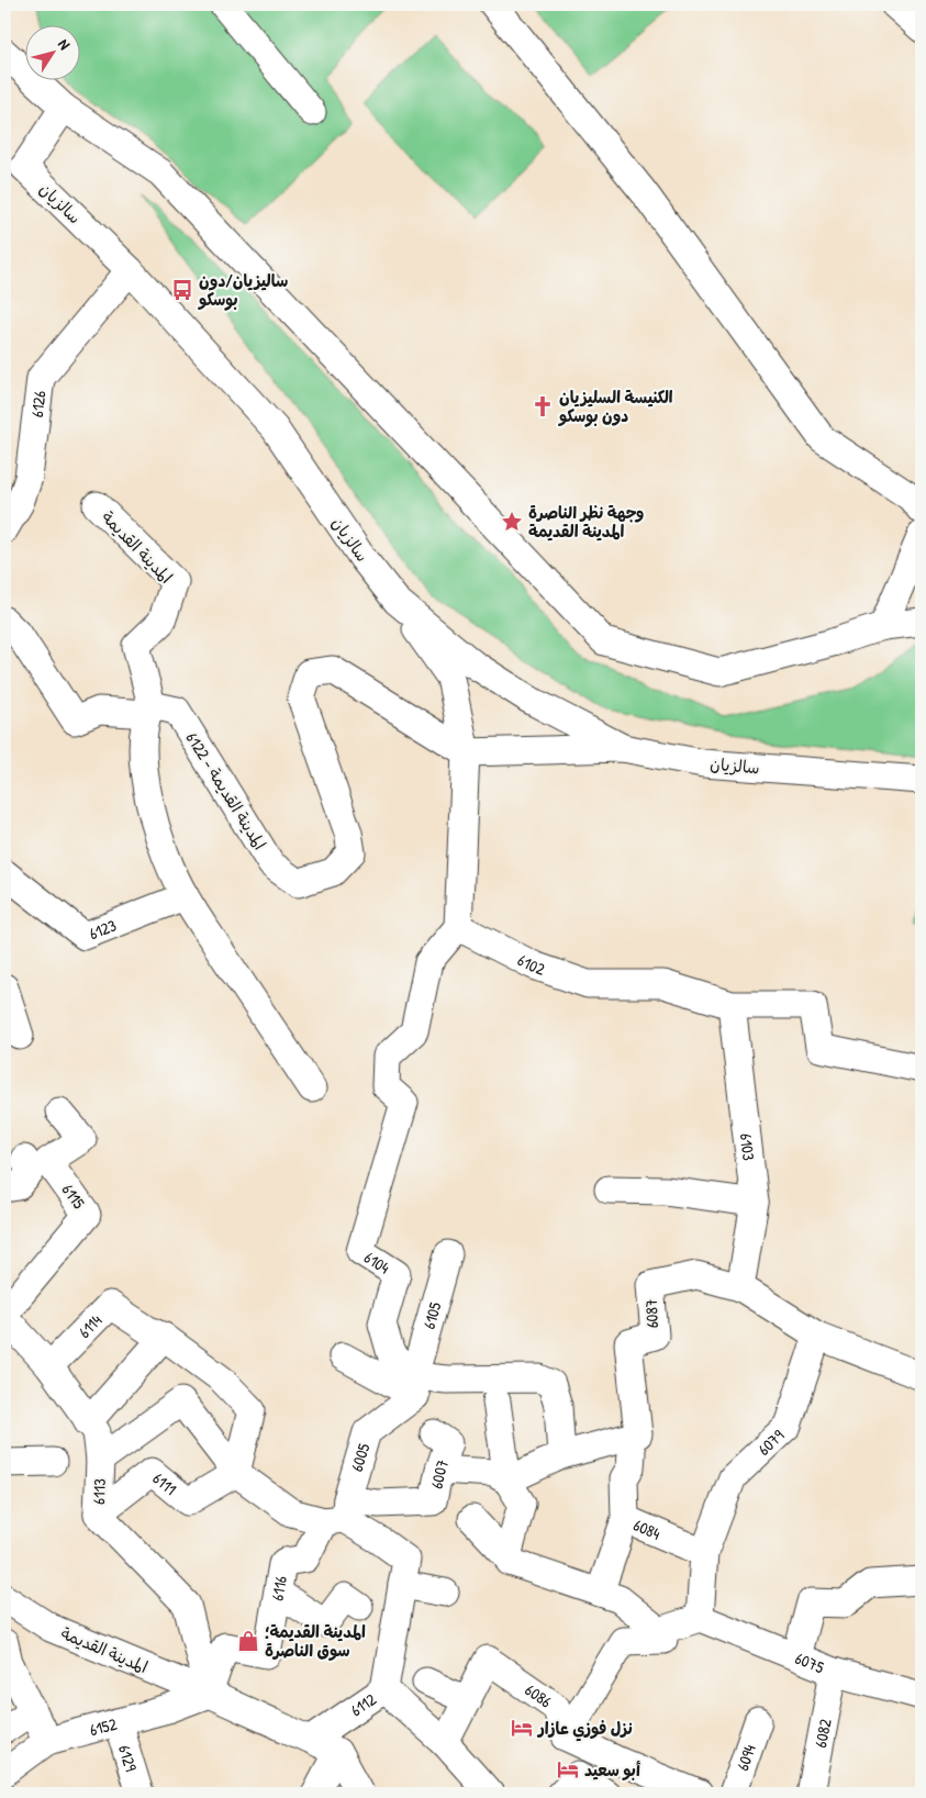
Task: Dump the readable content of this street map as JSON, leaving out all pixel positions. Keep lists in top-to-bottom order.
{
  "streets": {
    "street": [
      "سالزيان",
      "6126",
      "المدينة القديمة",
      "المدينة القديمة - 6122",
      "6123",
      "6102",
      "6103",
      "6115",
      "6104",
      "6087",
      "6105",
      "6114",
      "6079",
      "6005",
      "6007",
      "6111",
      "6113",
      "6084",
      "6116",
      "6075",
      "6086",
      "6112",
      "6152",
      "6082",
      "6094",
      "6129"
    ]
  },
  "crossings": [
    ["سالزيان", "6126"],
    ["المدينة القديمة", "المدينة القديمة - 6122"],
    ["المدينة القديمة", "6113"],
    ["المدينة القديمة", "6116"],
    ["المدينة القديمة", "6152"],
    ["6102", "6103"],
    ["6102", "6104"],
    ["6103", "6087"],
    ["6115", "6113"],
    ["6104", "6105"],
    ["6104", "6005"],
    ["6087", "6079"],
    ["6105", "6005"],
    ["6114", "6113"],
    ["6079", "6084"],
    ["6079", "6075"],
    ["6005", "6007"],
    ["6005", "6116"],
    ["6007", "6116"],
    ["6111", "6113"],
    ["6113", "6116"],
    ["6113", "6152"],
    ["6116", "6152"],
    ["6075", "6082"],
    ["6086", "6112"],
    ["6152", "6129"]
  ],
  "places": {
    "bus stop": ["ساليزيان/دون بوسكو"],
    "church": ["الكنيسة السليزيان دون بوسكو"],
    "place": ["وجهة نظر الناصرة المدينة القديمة"],
    "shop": ["المدينة القديمة؛ سوق الناصرة"],
    "hotel": ["نزل فوزي عازار", "أبو سعيد"]
  },
  "north": "top right"
}
